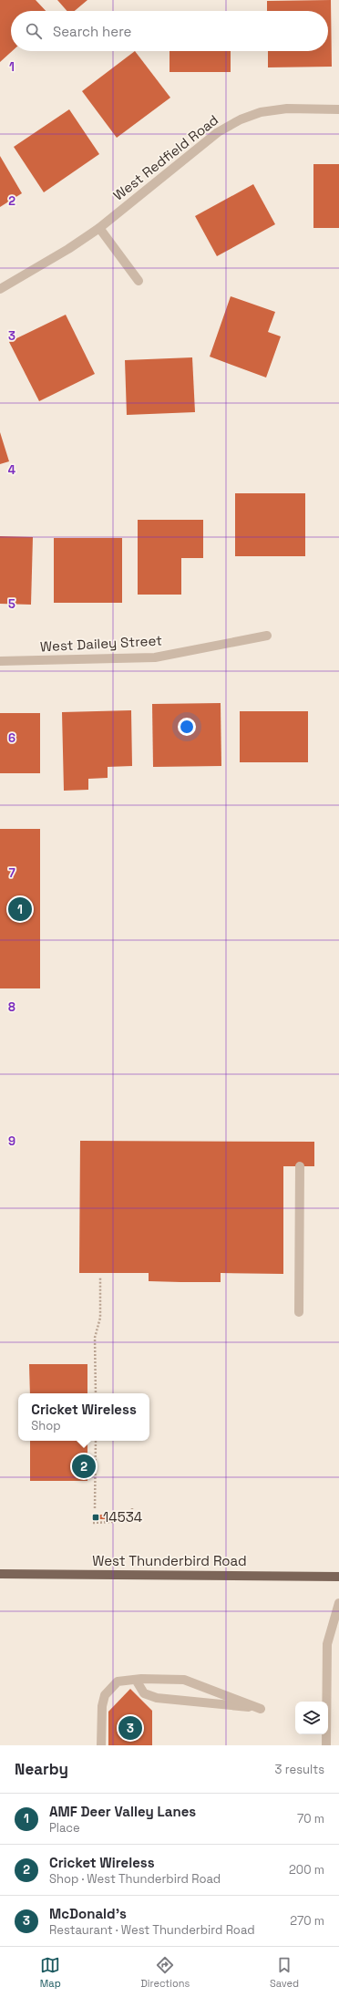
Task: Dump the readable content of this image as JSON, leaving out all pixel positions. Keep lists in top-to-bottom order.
{
  "streets": {
    "main road": ["West Thunderbird Road"],
    "street": ["West Redfield Road", "West Dailey Street"]
  },
  "places": {
    "transit": ["14534"]
  },
  "page": {
    "search": "Search here",
    "pins": ["1", "2", "3"],
    "popup": ["Cricket Wireless", "Shop"],
    "heading": ["Nearby", "3 results"],
    "list": [
      {
        "mark": "1",
        "name": "AMF Deer Valley Lanes",
        "note": "Place",
        "value": "70 m"
      },
      {
        "mark": "2",
        "name": "Cricket Wireless",
        "note": "Shop · West Thunderbird Road",
        "value": "200 m"
      },
      {
        "mark": "3",
        "name": "McDonald's",
        "note": "Restaurant · West Thunderbird Road",
        "value": "270 m"
      }
    ],
    "nav": ["Map", "Directions", "Saved"]
  },
  "grid": {
    "rows": [
      "1",
      "2",
      "3",
      "4",
      "5",
      "6",
      "7",
      "8",
      "9"
    ]
  }
}
